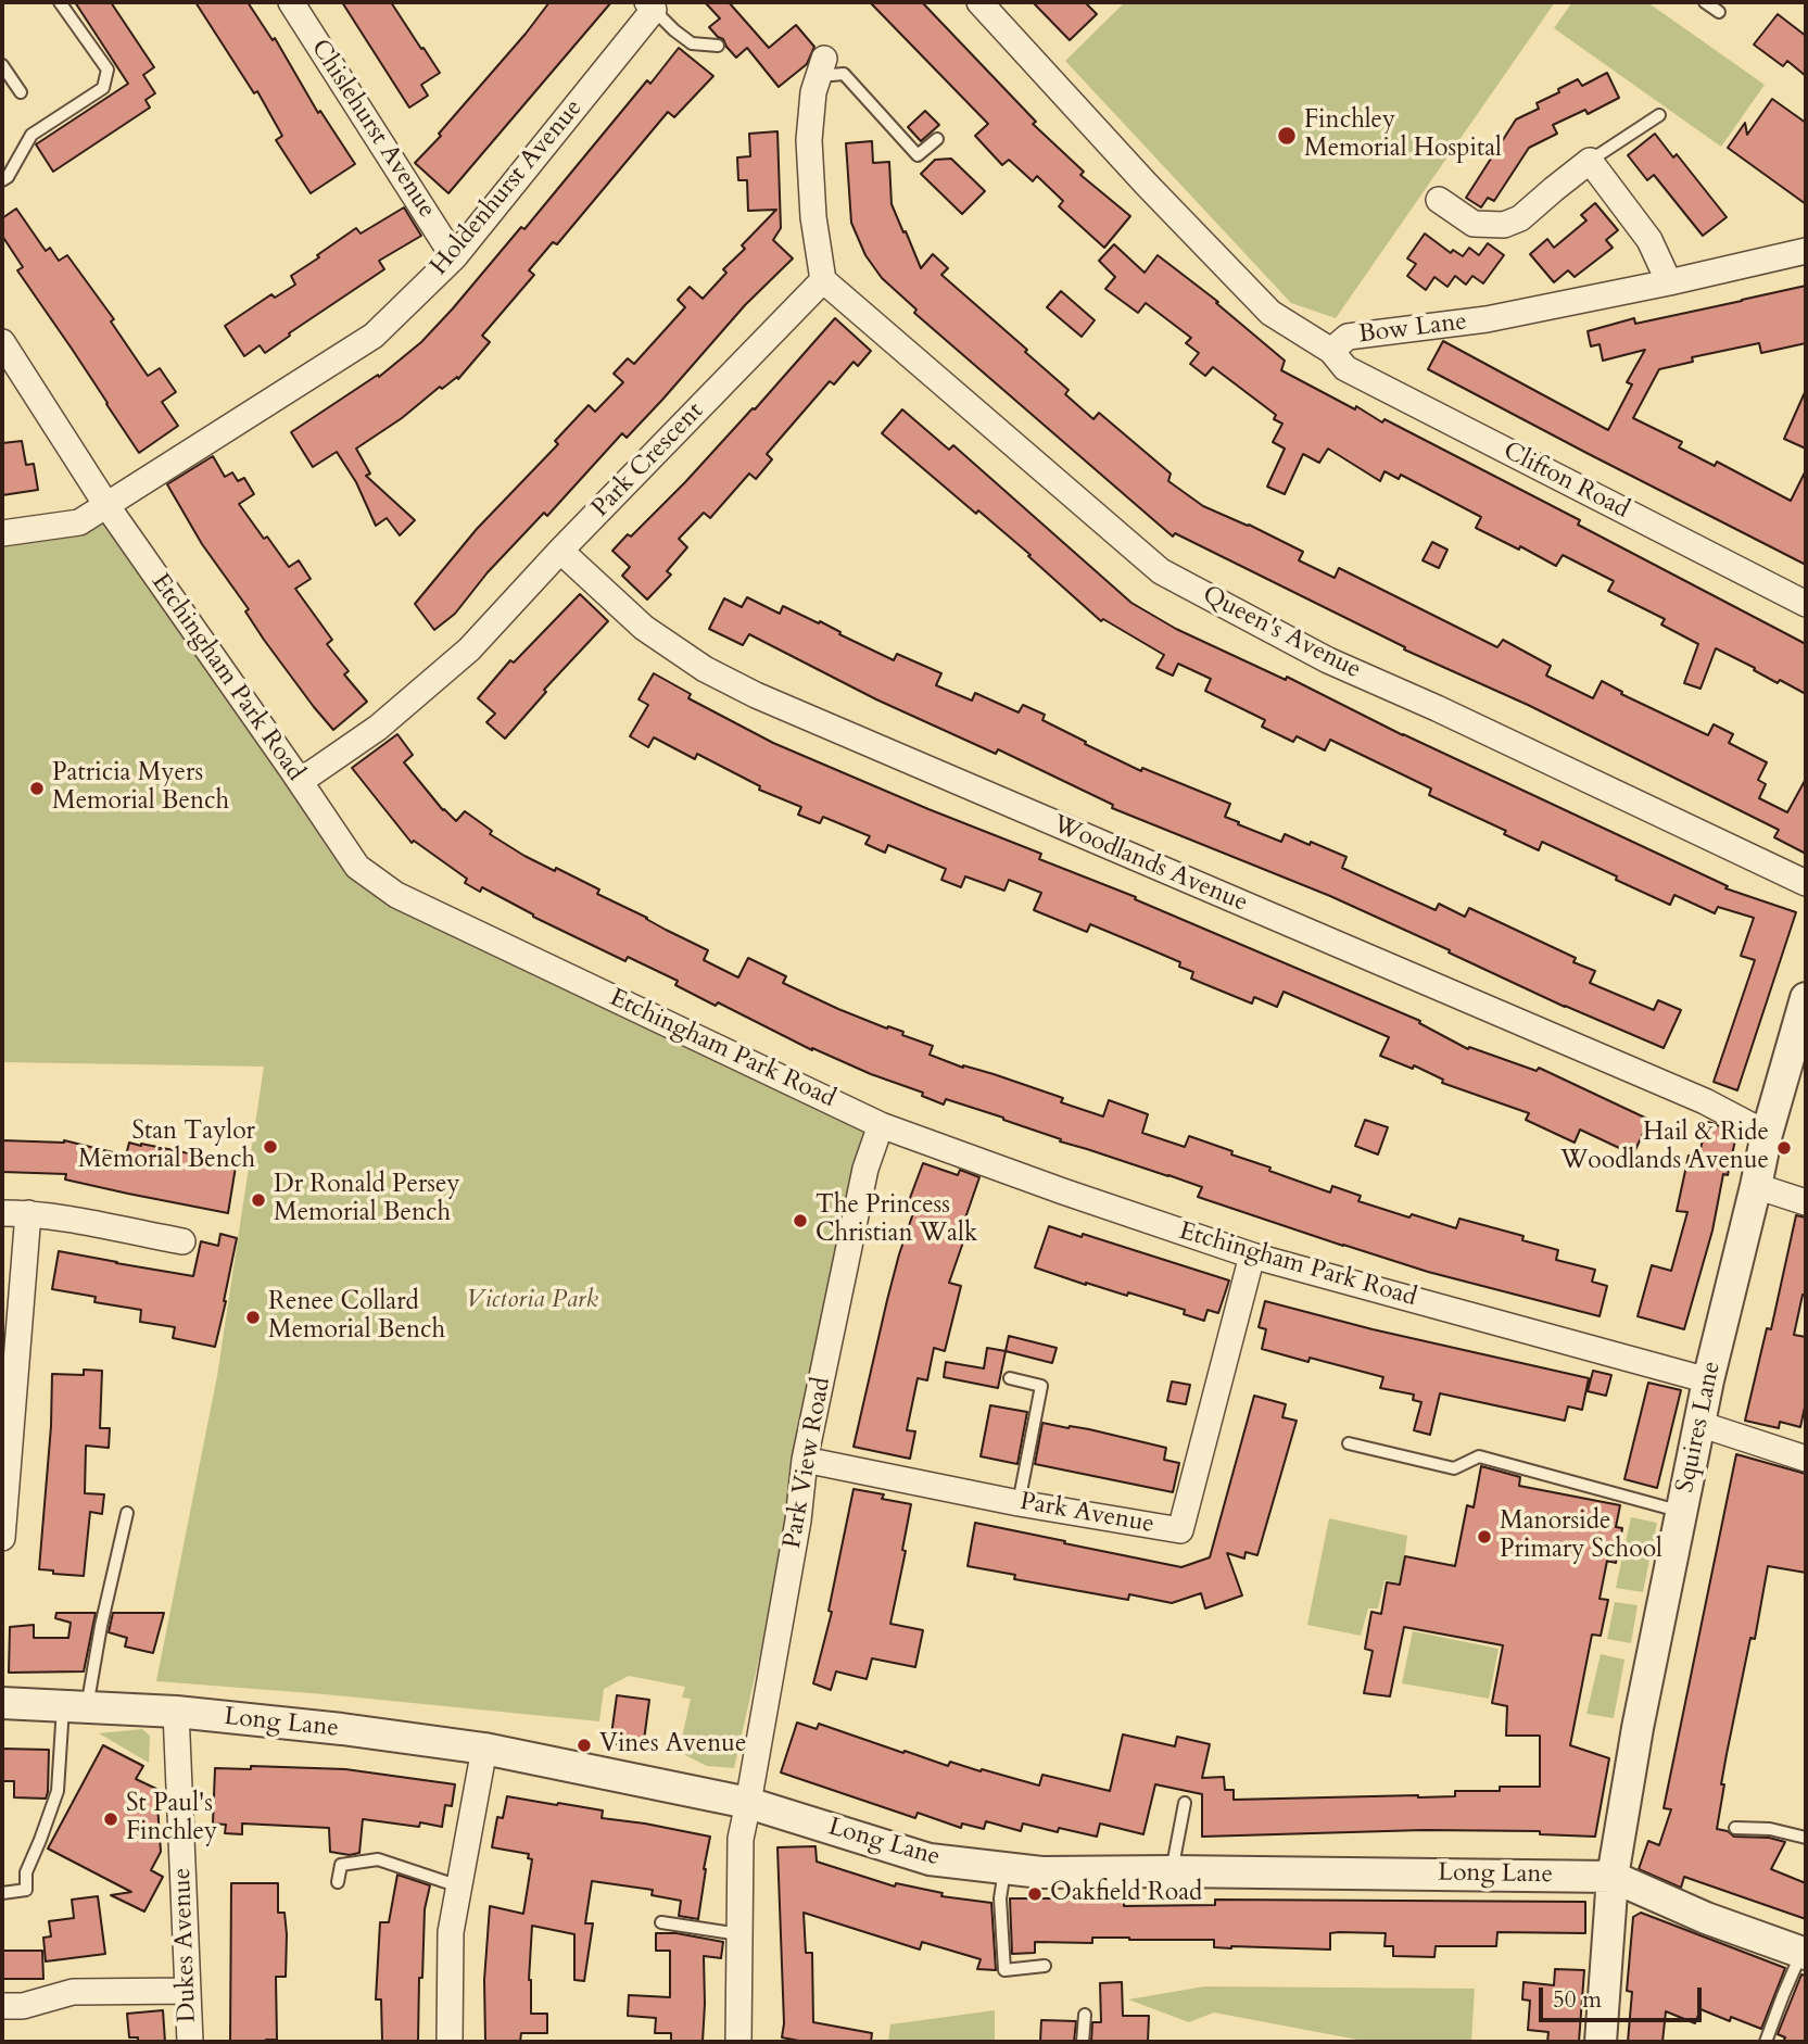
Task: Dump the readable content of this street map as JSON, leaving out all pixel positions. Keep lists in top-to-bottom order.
{
  "streets": {
    "street": [
      "Chislehurst Avenue",
      "Holdenhurst Avenue",
      "Bow Lane",
      "Park Crescent",
      "Clifton Road",
      "Queen's Avenue",
      "Etchingham Park Road",
      "Woodlands Avenue",
      "Squires Lane",
      "Park View Road",
      "Park Avenue",
      "Long Lane",
      "Dukes Avenue"
    ]
  },
  "crossings": [
    ["Chislehurst Avenue", "Holdenhurst Avenue"],
    ["Holdenhurst Avenue", "Etchingham Park Road"],
    ["Bow Lane", "Clifton Road"],
    ["Park Crescent", "Queen's Avenue"],
    ["Park Crescent", "Etchingham Park Road"],
    ["Park Crescent", "Woodlands Avenue"],
    ["Etchingham Park Road", "Squires Lane"],
    ["Etchingham Park Road", "Park View Road"],
    ["Etchingham Park Road", "Park Avenue"],
    ["Woodlands Avenue", "Squires Lane"],
    ["Squires Lane", "Long Lane"],
    ["Park View Road", "Park Avenue"],
    ["Park View Road", "Long Lane"],
    ["Long Lane", "Dukes Avenue"]
  ],
  "parks": ["Victoria Park"],
  "places": [
    "Finchley Memorial Hospital",
    "Patricia Myers Memorial Bench",
    "Stan Taylor Memorial Bench",
    "Hail & Ride Woodlands Avenue",
    "Dr Ronald Persey Memorial Bench",
    "The Princess Christian Walk",
    "Renee Collard Memorial Bench",
    "Manorside Primary School",
    "Vines Avenue",
    "St Paul's Finchley",
    "Oakfield Road"
  ],
  "scale_bar": "50 m"
}
